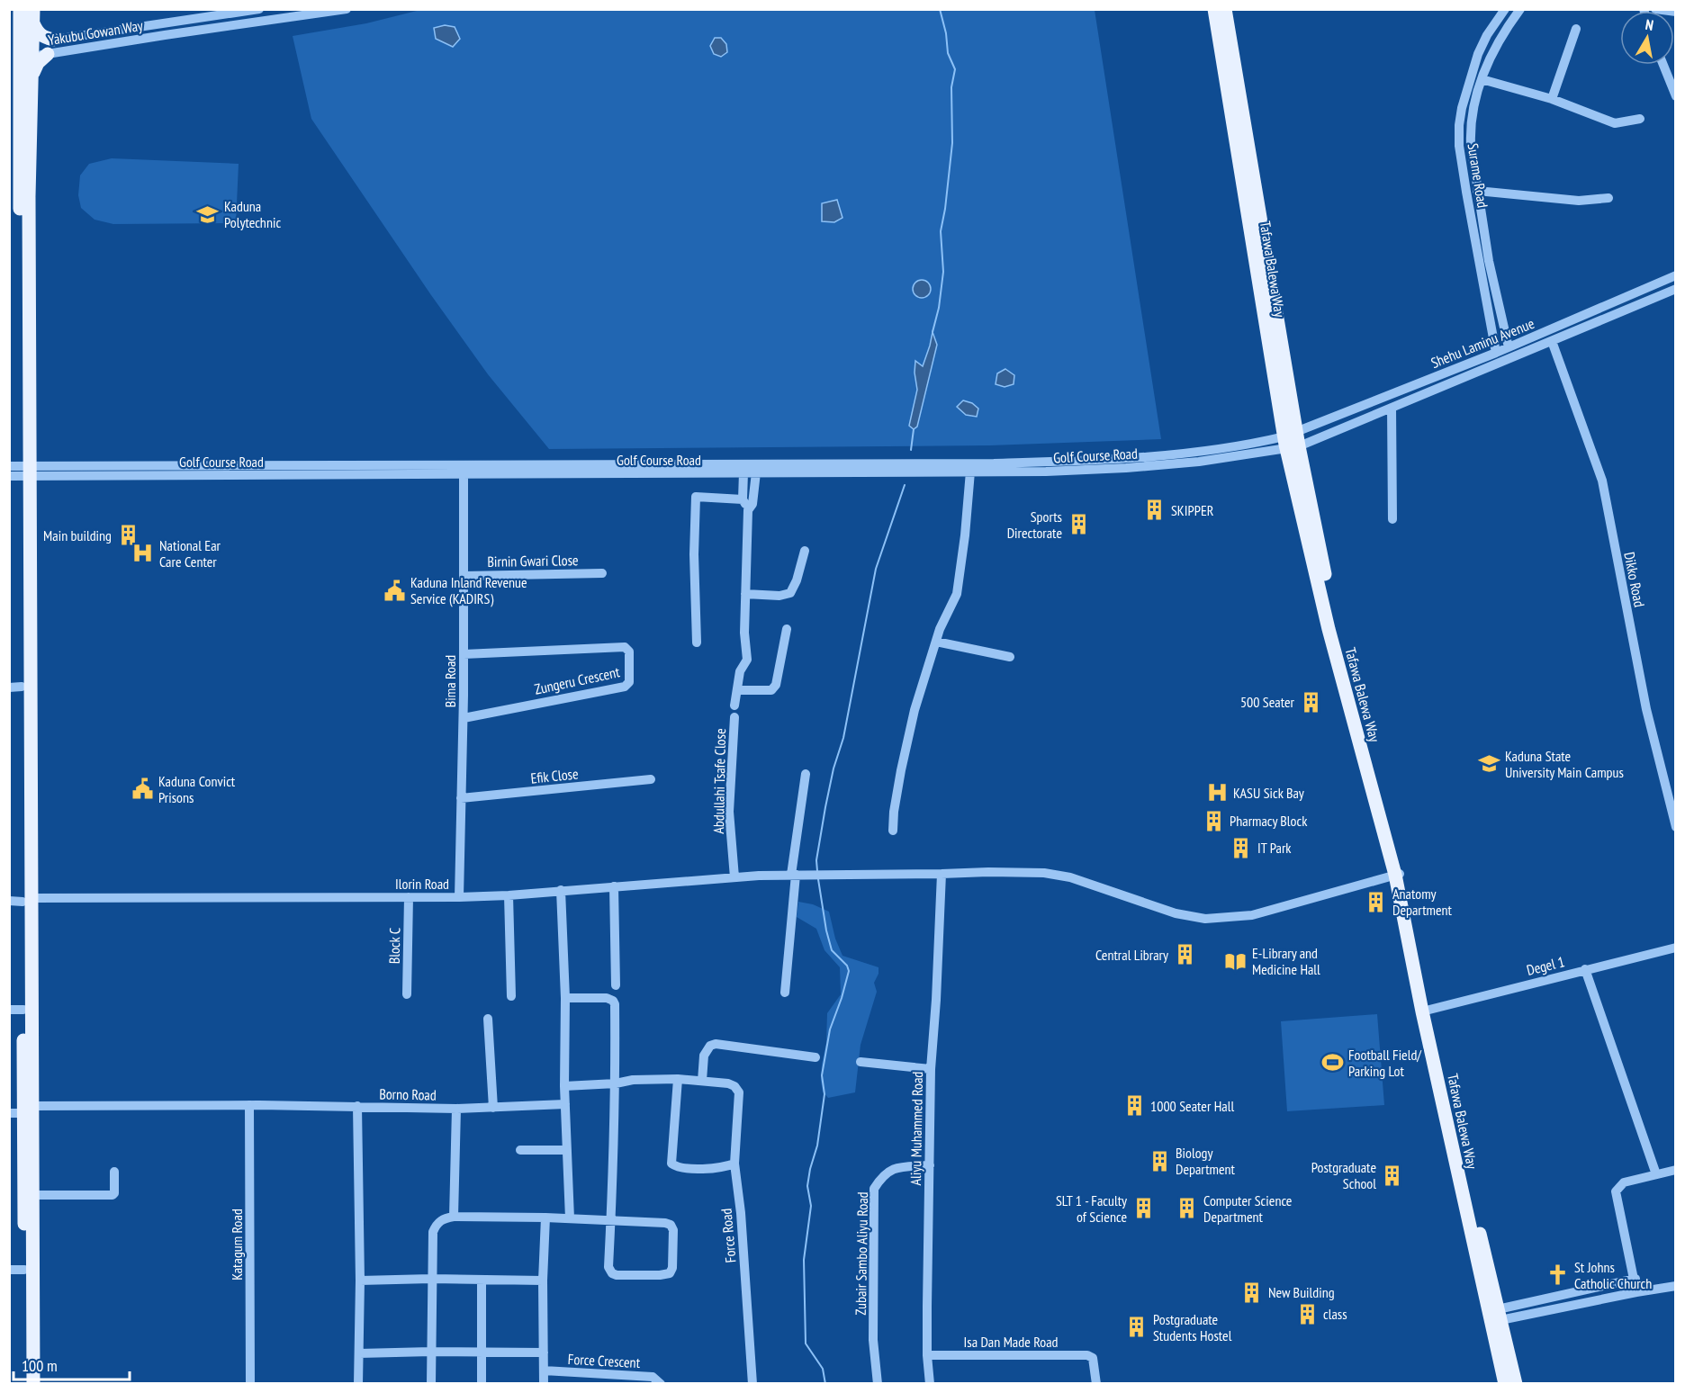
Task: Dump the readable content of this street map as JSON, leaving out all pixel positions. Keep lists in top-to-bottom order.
{
  "streets": {
    "main road": ["Tafawa Balewa Way"],
    "street": [
      "Yakubu Gowan Way",
      "Surame Road",
      "Shehu Laminu Avenue",
      "Golf Course Road",
      "Birnin Gwari Close",
      "Dikko Road",
      "Zungeru Crescent",
      "Bima Road",
      "Efik Close",
      "Abdullahi Tsafe Close",
      "Ilorin Road",
      "Block C",
      "Degel 1",
      "Borno Road",
      "Aliyu Muhammed Road",
      "Force Road",
      "Katagum Road",
      "Zubair Sambo Aliyu Road",
      "Isa Dan Made Road",
      "Force Crescent"
    ]
  },
  "crossings": [
    ["Surame Road", "Shehu Laminu Avenue"],
    ["Tafawa Balewa Way", "Shehu Laminu Avenue"],
    ["Tafawa Balewa Way", "Golf Course Road"],
    ["Tafawa Balewa Way", "Ilorin Road"],
    ["Tafawa Balewa Way", "Degel 1"],
    ["Shehu Laminu Avenue", "Golf Course Road"],
    ["Shehu Laminu Avenue", "Dikko Road"],
    ["Golf Course Road", "Bima Road"],
    ["Birnin Gwari Close", "Bima Road"],
    ["Zungeru Crescent", "Bima Road"],
    ["Bima Road", "Efik Close"],
    ["Bima Road", "Ilorin Road"],
    ["Abdullahi Tsafe Close", "Ilorin Road"],
    ["Ilorin Road", "Block C"],
    ["Ilorin Road", "Aliyu Muhammed Road"],
    ["Borno Road", "Katagum Road"],
    ["Aliyu Muhammed Road", "Zubair Sambo Aliyu Road"],
    ["Aliyu Muhammed Road", "Isa Dan Made Road"]
  ],
  "places": {
    "school or university": ["Kaduna Polytechnic", "Kaduna State University Main Campus"],
    "building": [
      "SKIPPER",
      "Sports Directorate",
      "Main building",
      "500 Seater",
      "Pharmacy Block",
      "IT Park",
      "Anatomy Department",
      "Central Library",
      "1000 Seater Hall",
      "Biology Department",
      "Postgraduate School",
      "SLT 1 - Faculty of Science",
      "Computer Science Department",
      "New Building",
      "class",
      "Postgraduate Students Hostel"
    ],
    "hospital": ["National Ear Care Center", "KASU Sick Bay"],
    "public building": ["Kaduna Inland Revenue Service (KADIRS)", "Kaduna Convict Prisons"],
    "library": ["E-Library and Medicine Hall"],
    "sports": ["Football Field/ Parking Lot"],
    "church": ["St Johns Catholic Church"]
  },
  "scale_bar": "100 m",
  "north": "top"
}
